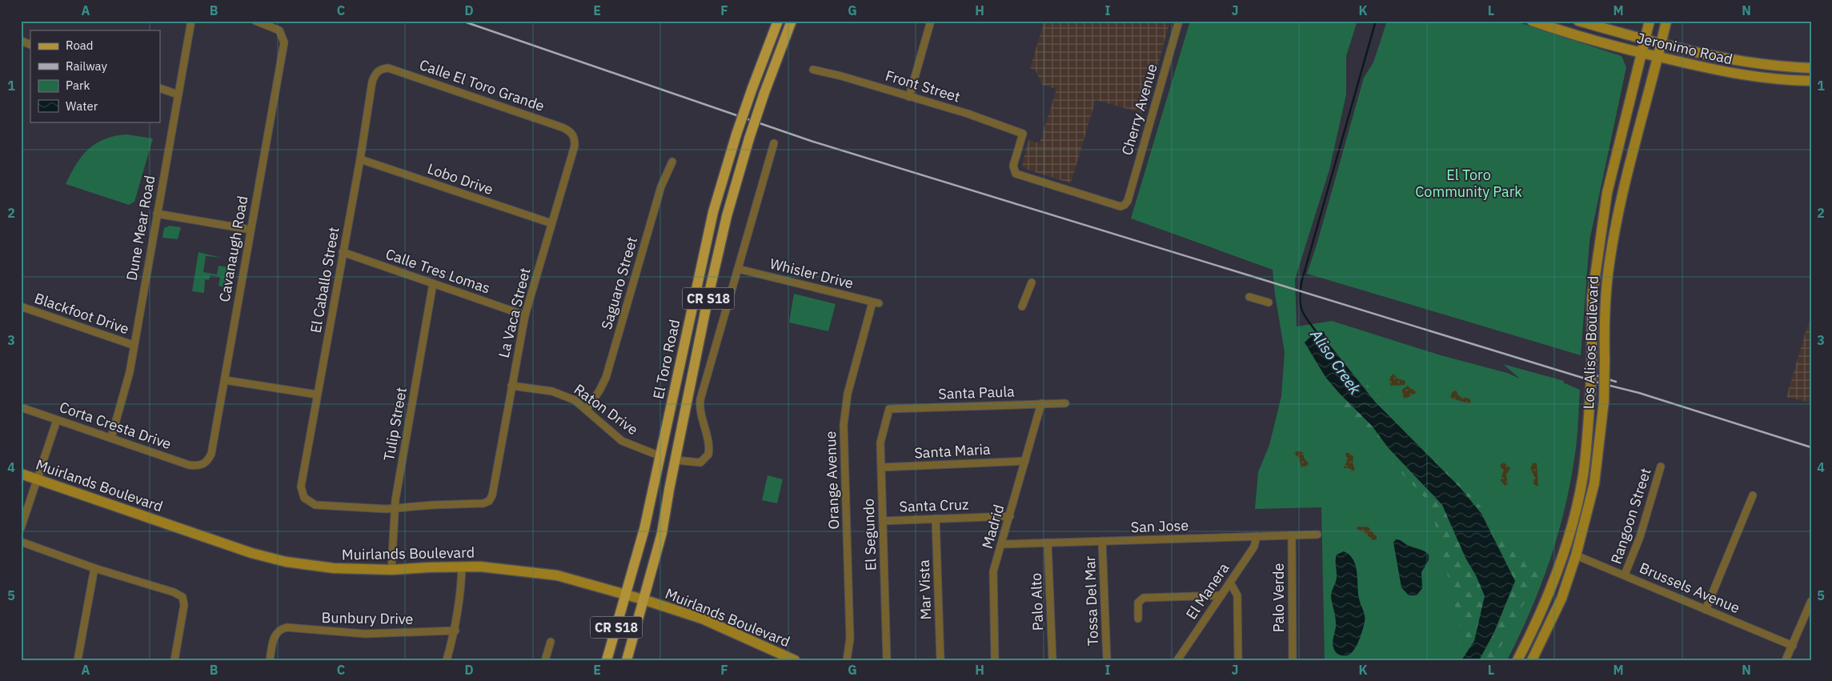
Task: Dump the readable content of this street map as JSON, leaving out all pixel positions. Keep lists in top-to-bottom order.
{
  "streets": {
    "main road": [
      "Jeronimo Road",
      "CR S18",
      "Los Alisos Boulevard",
      "El Toro Road",
      "Muirlands Boulevard"
    ],
    "street": [
      "Calle El Toro Grande",
      "Front Street",
      "Cherry Avenue",
      "Lobo Drive",
      "Dune Mear Road",
      "Cavanaugh Road",
      "Calle Tres Lomas",
      "Whisler Drive",
      "El Caballo Street",
      "Saguaro Street",
      "La Vaca Street",
      "Blackfoot Drive",
      "Santa Paula",
      "Raton Drive",
      "Tulip Street",
      "Corta Cresta Drive",
      "Santa Maria",
      "Orange Avenue",
      "Santa Cruz",
      "Rangoon Street",
      "Madrid",
      "San Jose",
      "El Segundo",
      "Brussels Avenue",
      "Mar Vista",
      "El Manera",
      "Palo Verde",
      "Tossa Del Mar",
      "Palo Alto",
      "Bunbury Drive"
    ]
  },
  "crossings": [
    ["Jeronimo Road", "Los Alisos Boulevard"],
    ["Calle El Toro Grande", "El Caballo Street"],
    ["Calle El Toro Grande", "La Vaca Street"],
    ["Front Street", "Cherry Avenue"],
    ["Lobo Drive", "El Caballo Street"],
    ["Lobo Drive", "La Vaca Street"],
    ["Dune Mear Road", "Blackfoot Drive"],
    ["Dune Mear Road", "Corta Cresta Drive"],
    ["Cavanaugh Road", "Corta Cresta Drive"],
    ["Calle Tres Lomas", "El Caballo Street"],
    ["Calle Tres Lomas", "La Vaca Street"],
    ["Calle Tres Lomas", "Tulip Street"],
    ["Whisler Drive", "Orange Avenue"],
    ["El Caballo Street", "La Vaca Street"],
    ["El Caballo Street", "Tulip Street"],
    ["Saguaro Street", "Raton Drive"],
    ["La Vaca Street", "Raton Drive"],
    ["La Vaca Street", "Tulip Street"],
    ["Los Alisos Boulevard", "Brussels Avenue"],
    ["El Toro Road", "Raton Drive"],
    ["El Toro Road", "Muirlands Boulevard"],
    ["Santa Paula", "Madrid"],
    ["Santa Paula", "El Segundo"],
    ["Tulip Street", "Muirlands Boulevard"],
    ["Santa Maria", "Madrid"],
    ["Santa Maria", "El Segundo"],
    ["Santa Cruz", "Madrid"],
    ["Santa Cruz", "El Segundo"],
    ["Santa Cruz", "Mar Vista"],
    ["Rangoon Street", "Brussels Avenue"],
    ["Madrid", "San Jose"],
    ["San Jose", "El Manera"],
    ["San Jose", "Palo Verde"],
    ["San Jose", "Tossa Del Mar"],
    ["San Jose", "Palo Alto"]
  ],
  "water": ["Aliso Creek"],
  "parks": ["El Toro Community Park"],
  "legend": [
    "Road",
    "Railway",
    "Park",
    "Water"
  ],
  "grid": {
    "columns": [
      "A",
      "B",
      "C",
      "D",
      "E",
      "F",
      "G",
      "H",
      "I",
      "J",
      "K",
      "L",
      "M",
      "N"
    ],
    "rows": [
      "1",
      "2",
      "3",
      "4",
      "5"
    ]
  }
}
